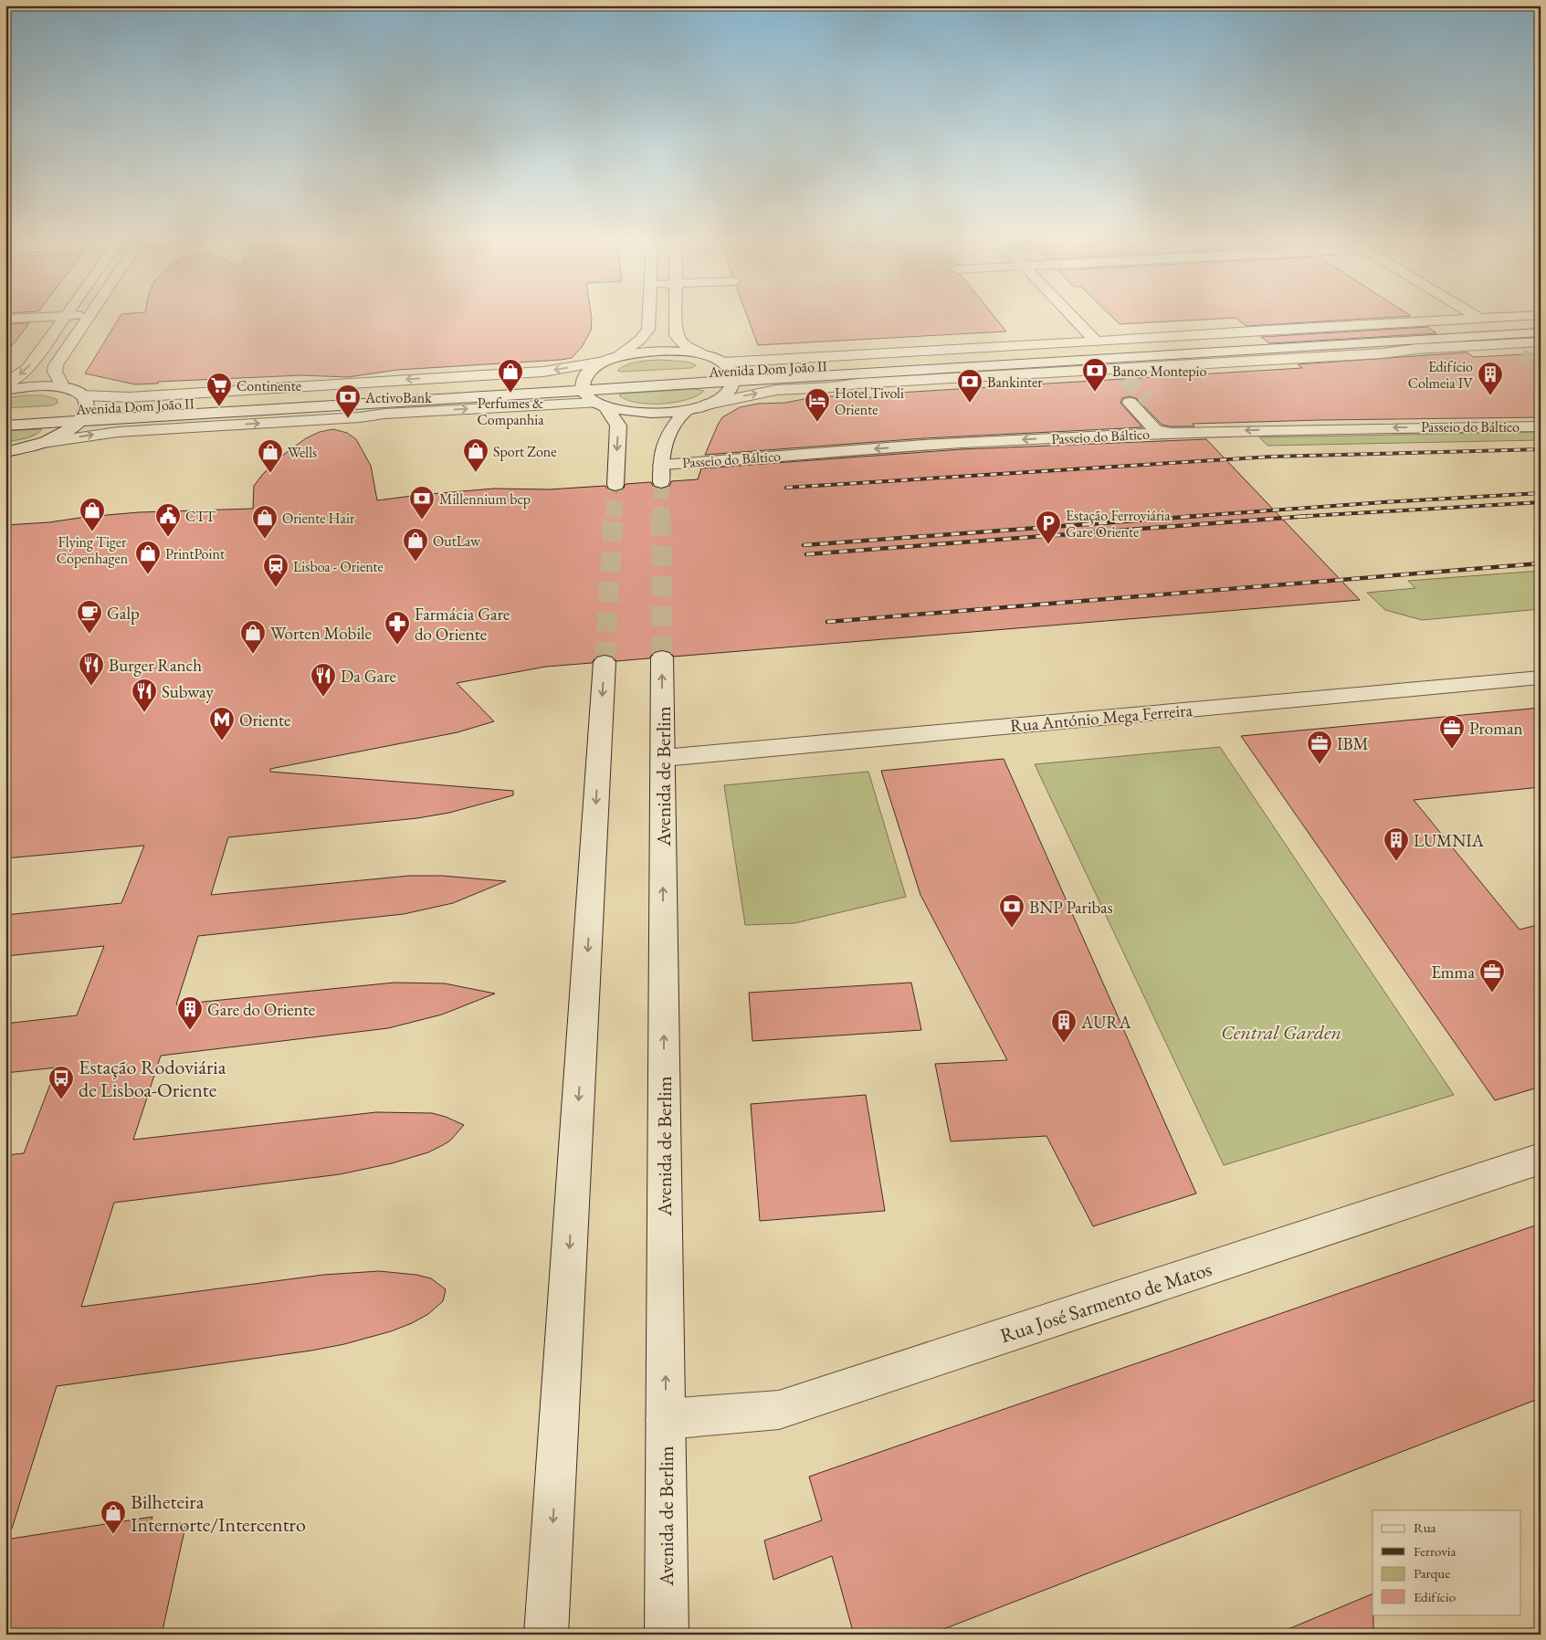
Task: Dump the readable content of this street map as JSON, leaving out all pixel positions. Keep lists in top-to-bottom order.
{
  "streets": {
    "street": [
      "Avenida Dom João II",
      "Passeio do Báltico",
      "Rua António Mega Ferreira",
      "Avenida de Berlim",
      "Rua José Sarmento de Matos"
    ]
  },
  "crossings": [
    ["Rua António Mega Ferreira", "Avenida de Berlim"],
    ["Avenida de Berlim", "Rua José Sarmento de Matos"]
  ],
  "one_way": ["Passeio do Báltico"],
  "parks": ["Central Garden"],
  "places": {
    "bank": [
      "Banco Montepio",
      "Bankinter",
      "ActivoBank",
      "Millennium bcp",
      "BNP Paribas"
    ],
    "shop": [
      "Perfumes & Companhia",
      "Sport Zone",
      "Wells",
      "Flying Tiger Copenhagen",
      "Oriente Hair",
      "OutLaw",
      "PrintPoint",
      "Worten Mobile",
      "Bilheteira Internorte/Intercentro"
    ],
    "building": [
      "Edifício Colmeia IV",
      "LUMNIA",
      "Gare do Oriente",
      "AURA"
    ],
    "supermarket": ["Continente"],
    "hotel": ["Hotel Tivoli Oriente"],
    "public building": ["CTT"],
    "parking": ["Estação Ferroviária Gare Oriente"],
    "station": ["Lisboa - Oriente"],
    "cafe": ["Galp"],
    "pharmacy": ["Farmácia Gare do Oriente"],
    "restaurant": ["Burger Ranch", "Da Gare", "Subway"],
    "metro station": ["Oriente"],
    "office": ["Proman", "IBM", "Emma"],
    "bus stop": ["Estação Rodoviária de Lisboa-Oriente"]
  },
  "legend": [
    "Rua",
    "Ferrovia",
    "Parque",
    "Edifício"
  ]
}
